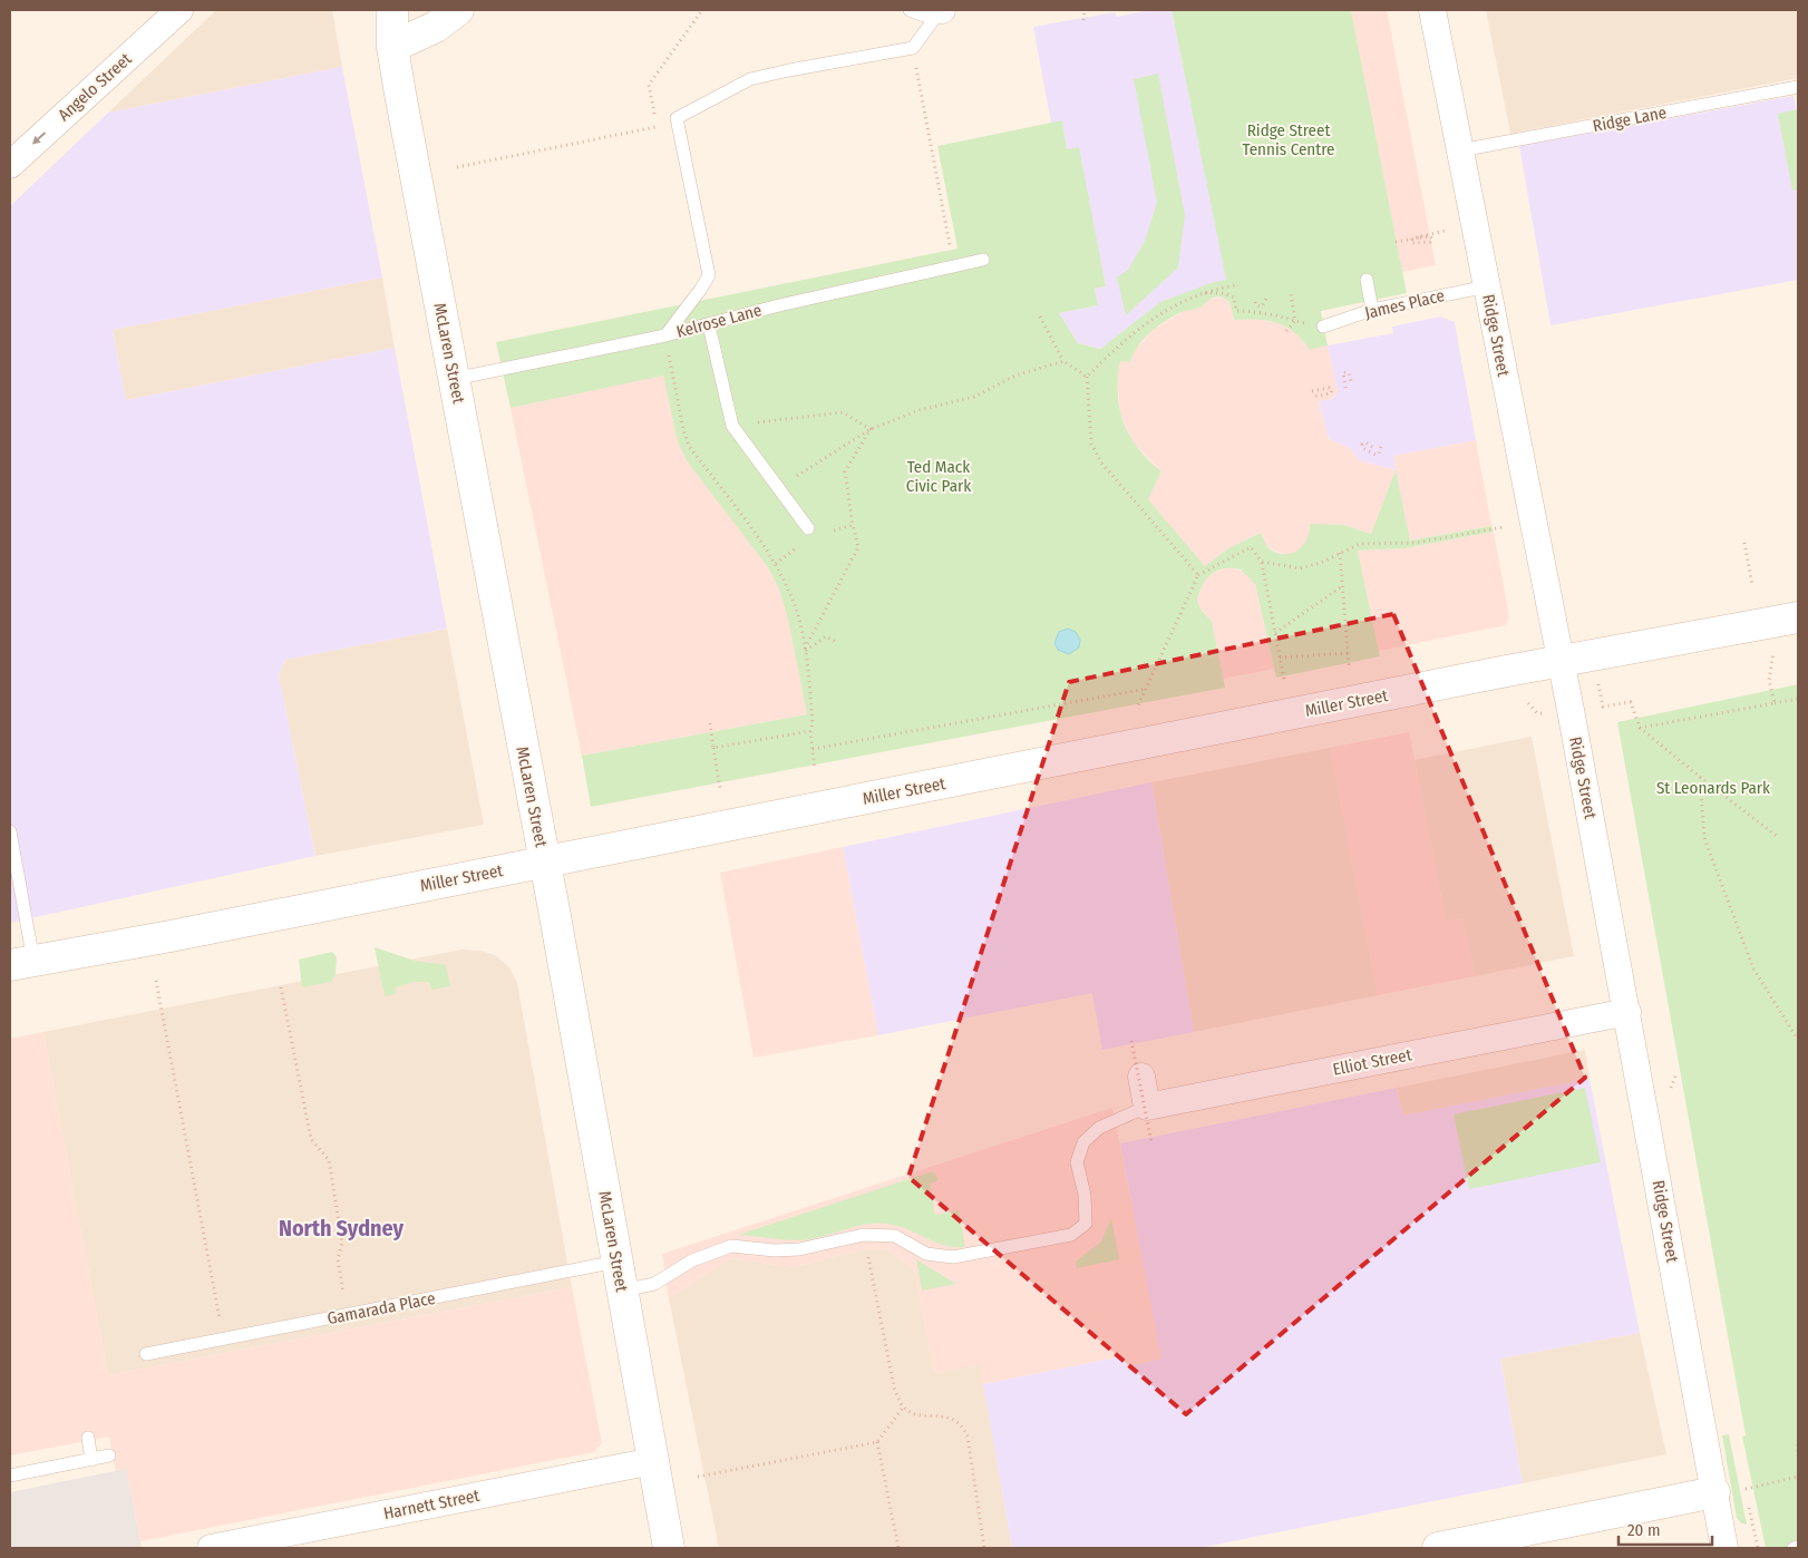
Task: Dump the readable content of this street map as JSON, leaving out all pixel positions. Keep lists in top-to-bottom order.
{
  "streets": {
    "street": [
      "Angelo Street",
      "Ridge Street",
      "McLaren Street",
      "Miller Street",
      "Elliot Street",
      "Harnett Street"
    ],
    "lane": [
      "Ridge Lane",
      "James Place",
      "Kelrose Lane",
      "Gamarada Place"
    ]
  },
  "crossings": [
    ["Ridge Lane", "Ridge Street"],
    ["James Place", "Ridge Street"],
    ["Kelrose Lane", "McLaren Street"],
    ["Ridge Street", "Miller Street"],
    ["Ridge Street", "Elliot Street"],
    ["McLaren Street", "Miller Street"],
    ["McLaren Street", "Gamarada Place"],
    ["McLaren Street", "Harnett Street"],
    ["Elliot Street", "Gamarada Place"]
  ],
  "one_way": ["Angelo Street"],
  "districts": ["North Sydney"],
  "parks": ["Ridge Street Tennis Centre", "Ted Mack Civic Park", "St Leonards Park"],
  "scale_bar": "20 m"
}
